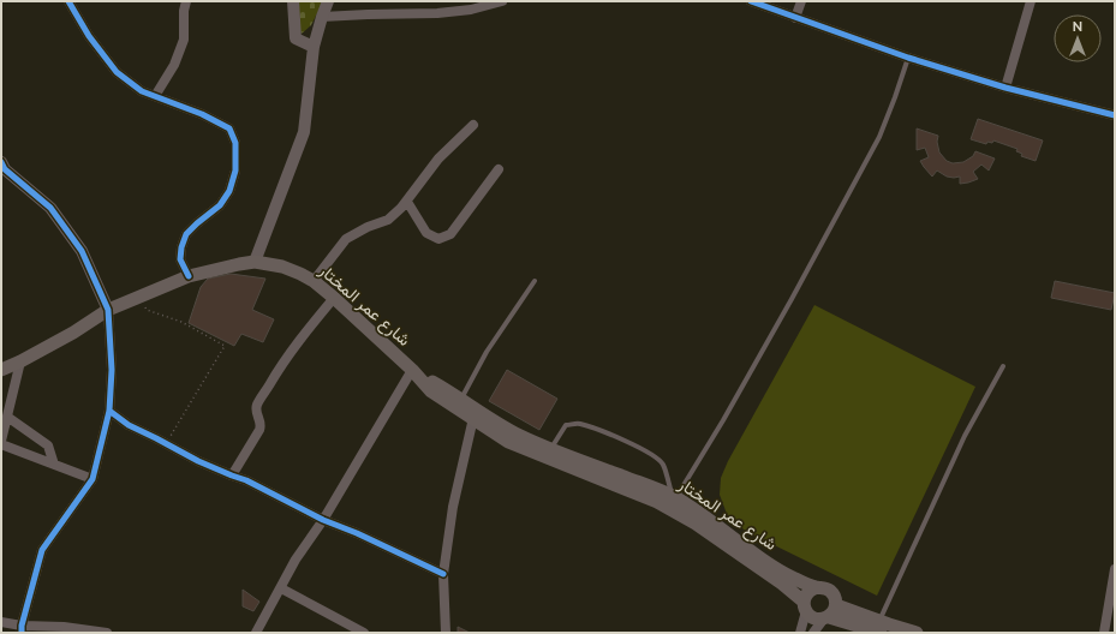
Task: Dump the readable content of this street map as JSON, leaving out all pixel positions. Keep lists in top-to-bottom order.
{
  "streets": {
    "main road": ["شارع عمر المختار"]
  },
  "north": "top"
}
